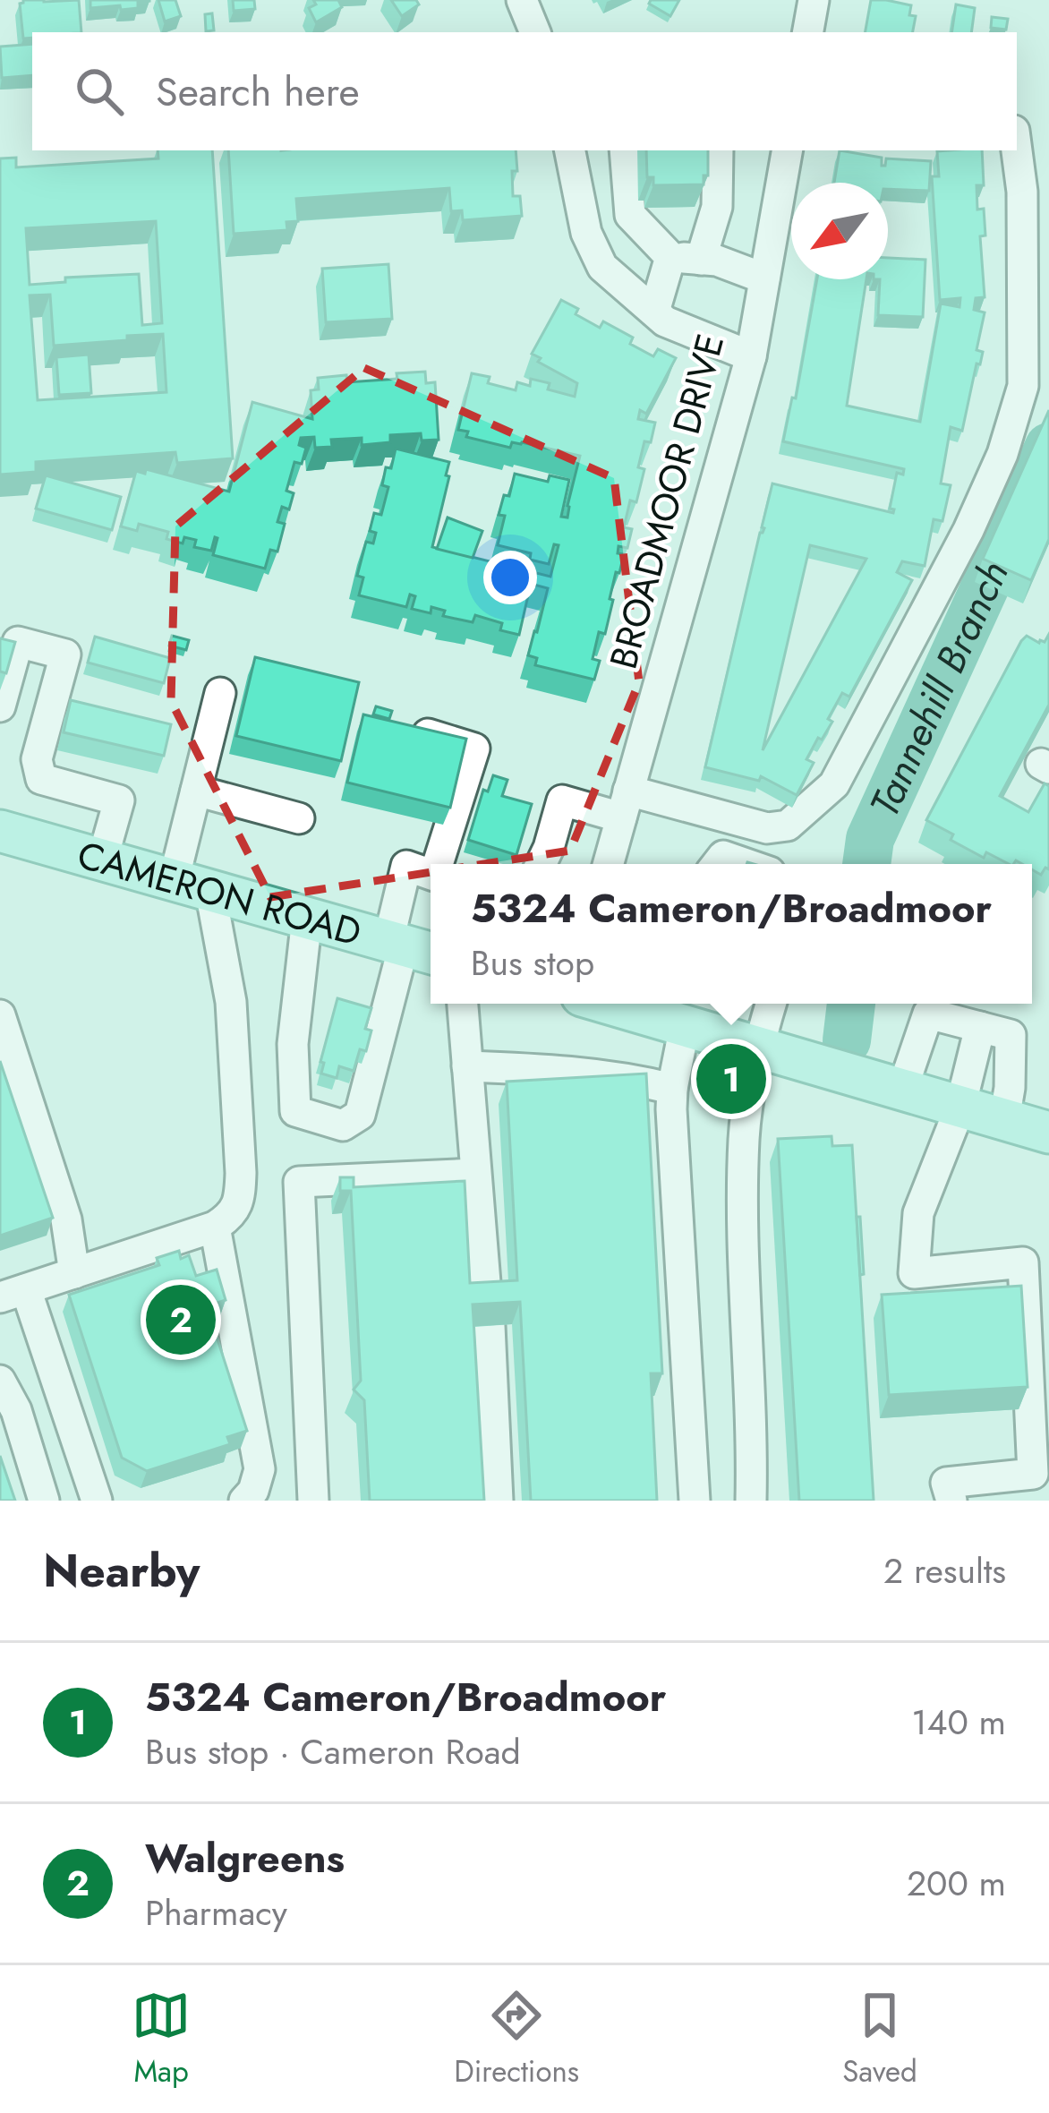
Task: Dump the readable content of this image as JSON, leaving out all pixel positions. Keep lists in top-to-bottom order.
{
  "streets": {
    "main road": ["CAMERON ROAD"],
    "street": ["BROADMOOR DRIVE"]
  },
  "water": ["Tannehill Branch"],
  "north": "bottom left",
  "page": {
    "search": "Search here",
    "popup": ["5324 Cameron/Broadmoor", "Bus stop"],
    "pins": ["1", "2"],
    "heading": ["Nearby", "2 results"],
    "list": [
      {
        "mark": "1",
        "name": "5324 Cameron/Broadmoor",
        "note": "Bus stop · Cameron Road",
        "value": "140 m"
      },
      {
        "mark": "2",
        "name": "Walgreens",
        "note": "Pharmacy",
        "value": "200 m"
      }
    ],
    "nav": ["Map", "Directions", "Saved"]
  }
}
